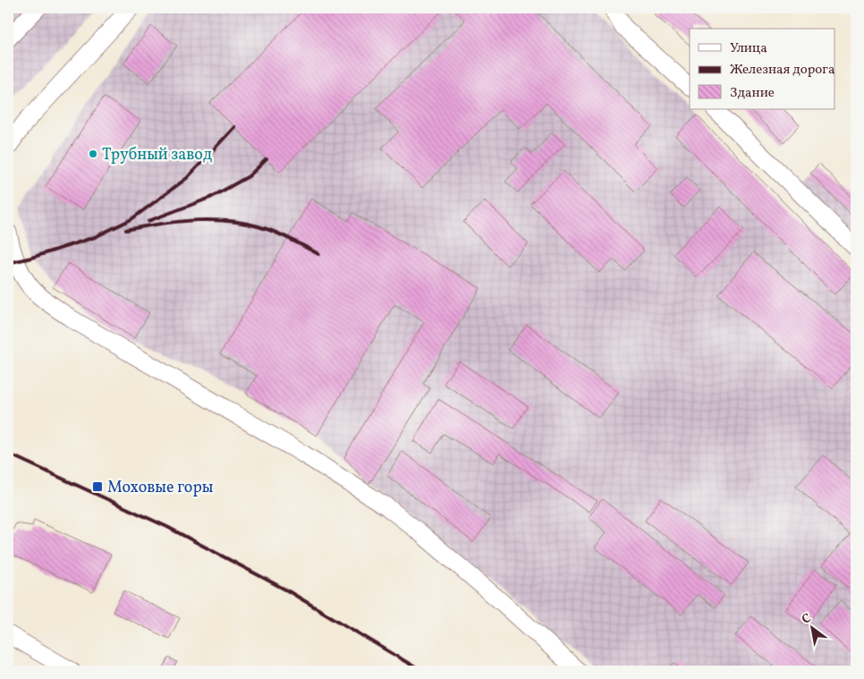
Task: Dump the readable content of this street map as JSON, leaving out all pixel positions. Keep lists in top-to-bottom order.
{
  "places": {
    "other": ["Трубный завод"],
    "transit": ["Моховые горы"]
  },
  "legend": ["Улица", "Железная дорога", "Здание"],
  "north": "top left"
}
